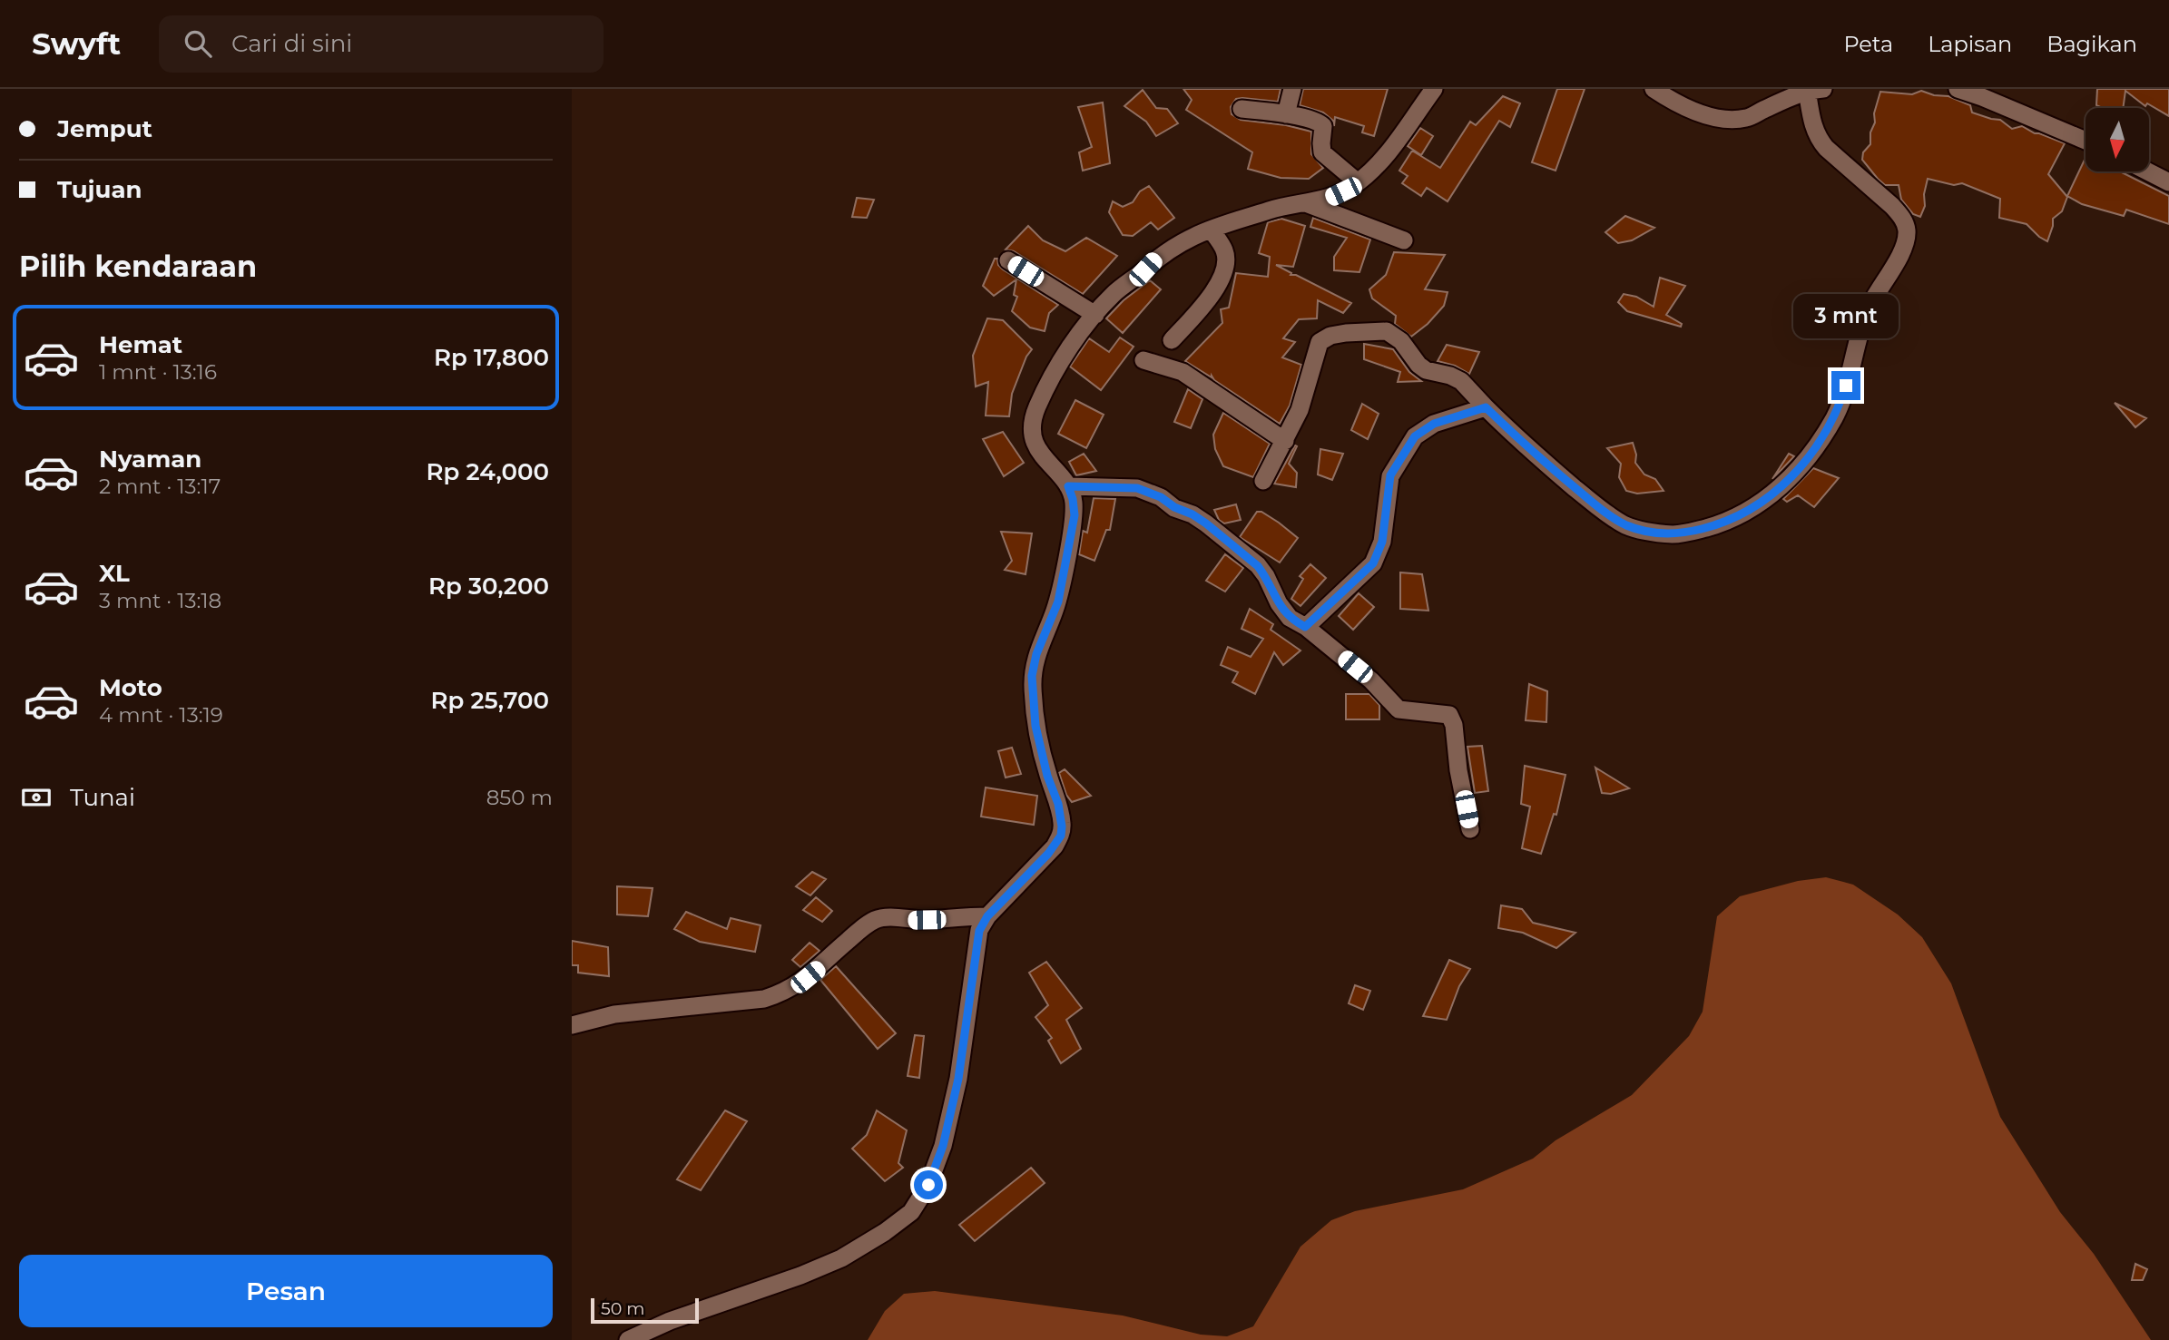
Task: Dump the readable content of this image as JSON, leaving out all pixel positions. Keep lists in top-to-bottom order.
{
  "scale_bar": "50 m",
  "north": "bottom",
  "page": {
    "header": "Swyft",
    "search": "Cari di sini",
    "nav": ["Peta", "Lapisan", "Bagikan"],
    "banner": ["Jemput", "Tujuan"],
    "heading": "Pilih kendaraan",
    "bubble": "3 mnt",
    "list": [
      {
        "name": "Hemat",
        "note": "1 mnt · 13:16",
        "value": "Rp 17,800"
      },
      {
        "name": "Nyaman",
        "note": "2 mnt · 13:17",
        "value": "Rp 24,000"
      },
      {
        "name": "XL",
        "note": "3 mnt · 13:18",
        "value": "Rp 30,200"
      },
      {
        "name": "Moto",
        "note": "4 mnt · 13:19",
        "value": "Rp 25,700"
      }
    ],
    "pay": ["Tunai", "850 m"],
    "buttons": "Pesan",
    "scale": "50 m"
  }
}
